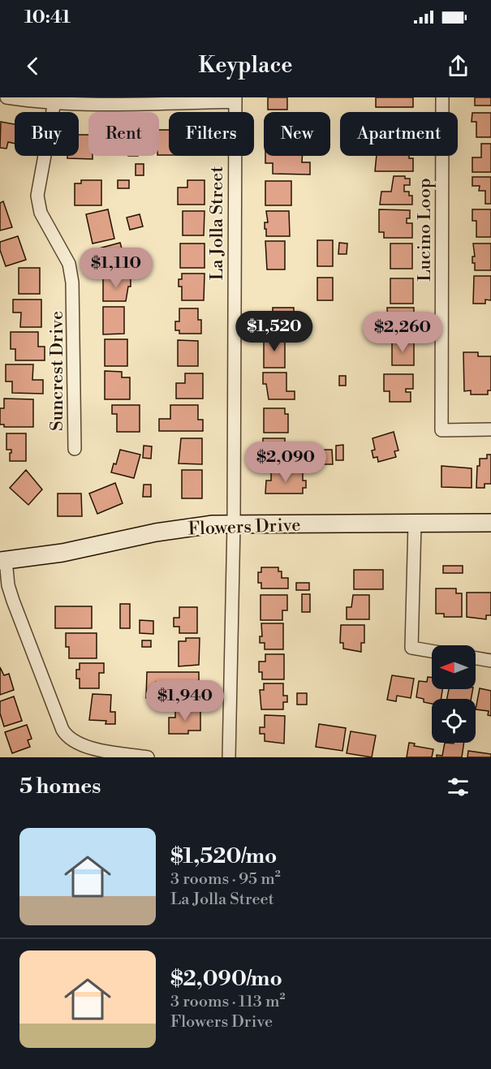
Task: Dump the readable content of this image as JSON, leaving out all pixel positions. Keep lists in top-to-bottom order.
{
  "streets": {
    "street": [
      "La Jolla Street",
      "Lucino Loop",
      "Suncrest Drive",
      "Flowers Drive"
    ]
  },
  "crossings": [
    ["La Jolla Street", "Flowers Drive"]
  ],
  "north": "left",
  "page": {
    "status": "10:41",
    "header": "Keyplace",
    "chip": [
      "Buy",
      "Rent",
      "Filters",
      "New",
      "Apartment"
    ],
    "price": [
      "$1,110",
      "$1,520",
      "$2,260",
      "$2,090",
      "$1,940"
    ],
    "heading": "5 homes",
    "list": [
      {
        "name": "$1,520/mo",
        "note": "3 rooms · 95 m² · La Jolla Street"
      },
      {
        "name": "$2,090/mo",
        "note": "3 rooms · 113 m² · Flowers Drive"
      }
    ]
  }
}
